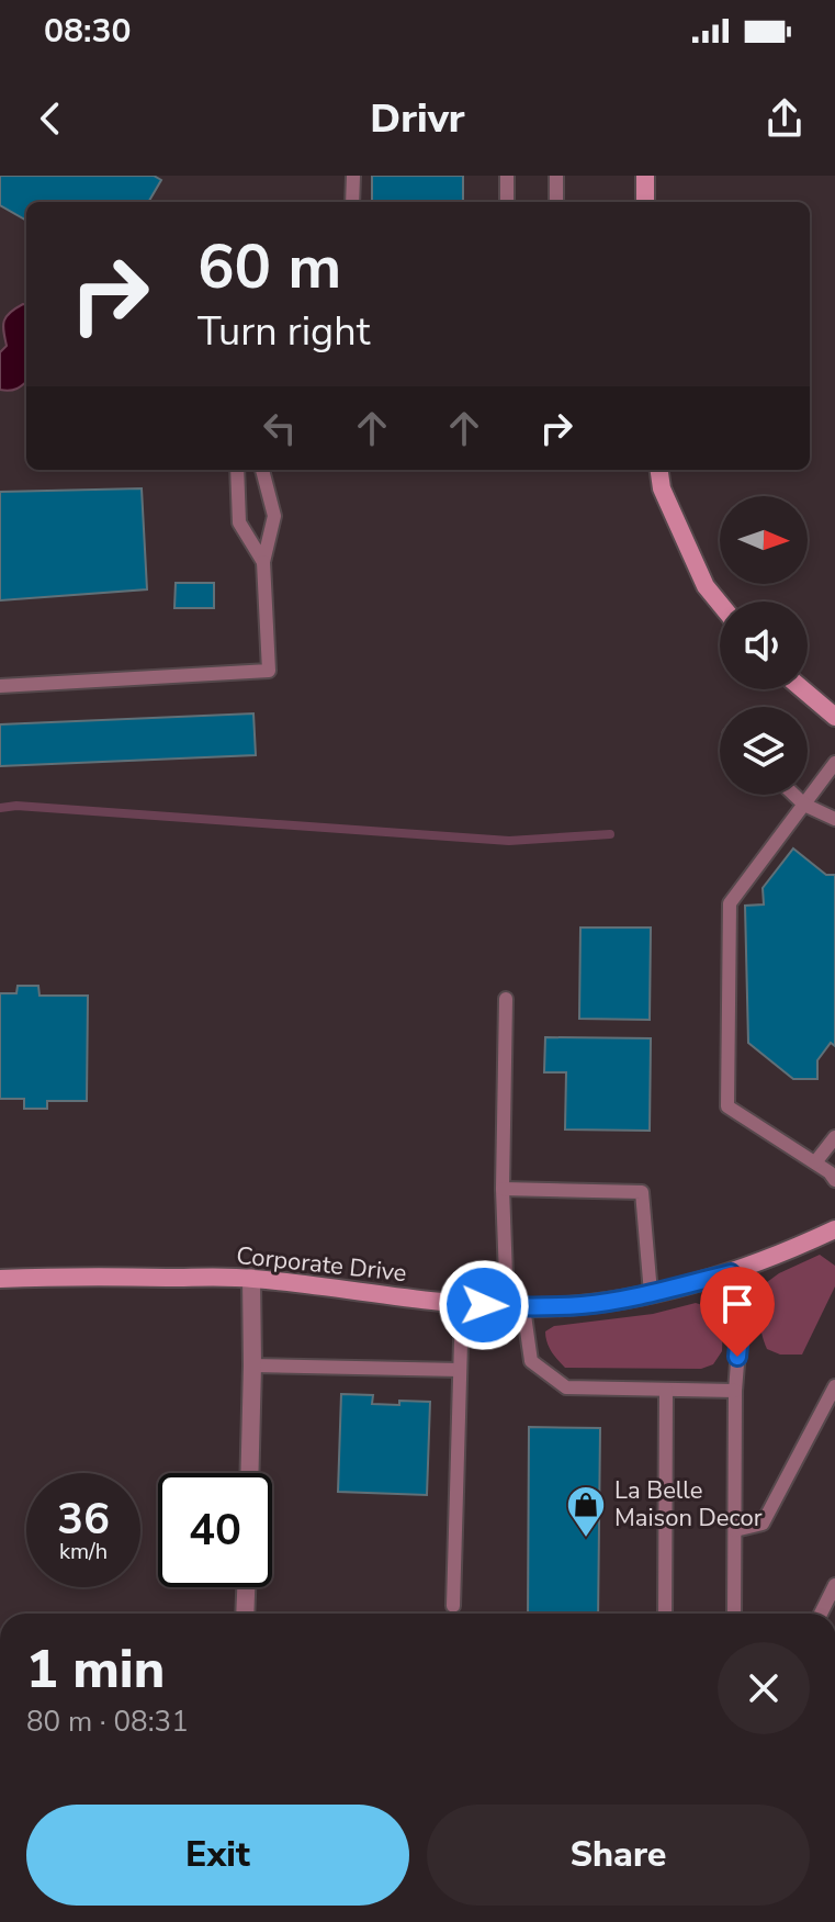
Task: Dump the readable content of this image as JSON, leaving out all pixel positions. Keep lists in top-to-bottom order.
{
  "streets": {
    "street": ["Corporate Drive"]
  },
  "places": {
    "shop": ["La Belle Maison Decor"]
  },
  "north": "right",
  "page": {
    "status": "08:30",
    "header": "Drivr",
    "turn": ["60 m", "Turn right"],
    "speed": "36 km/h",
    "limit": "40",
    "heading": ["1 min", "80 m · 08:31"],
    "buttons": ["Exit", "Share"]
  }
}
